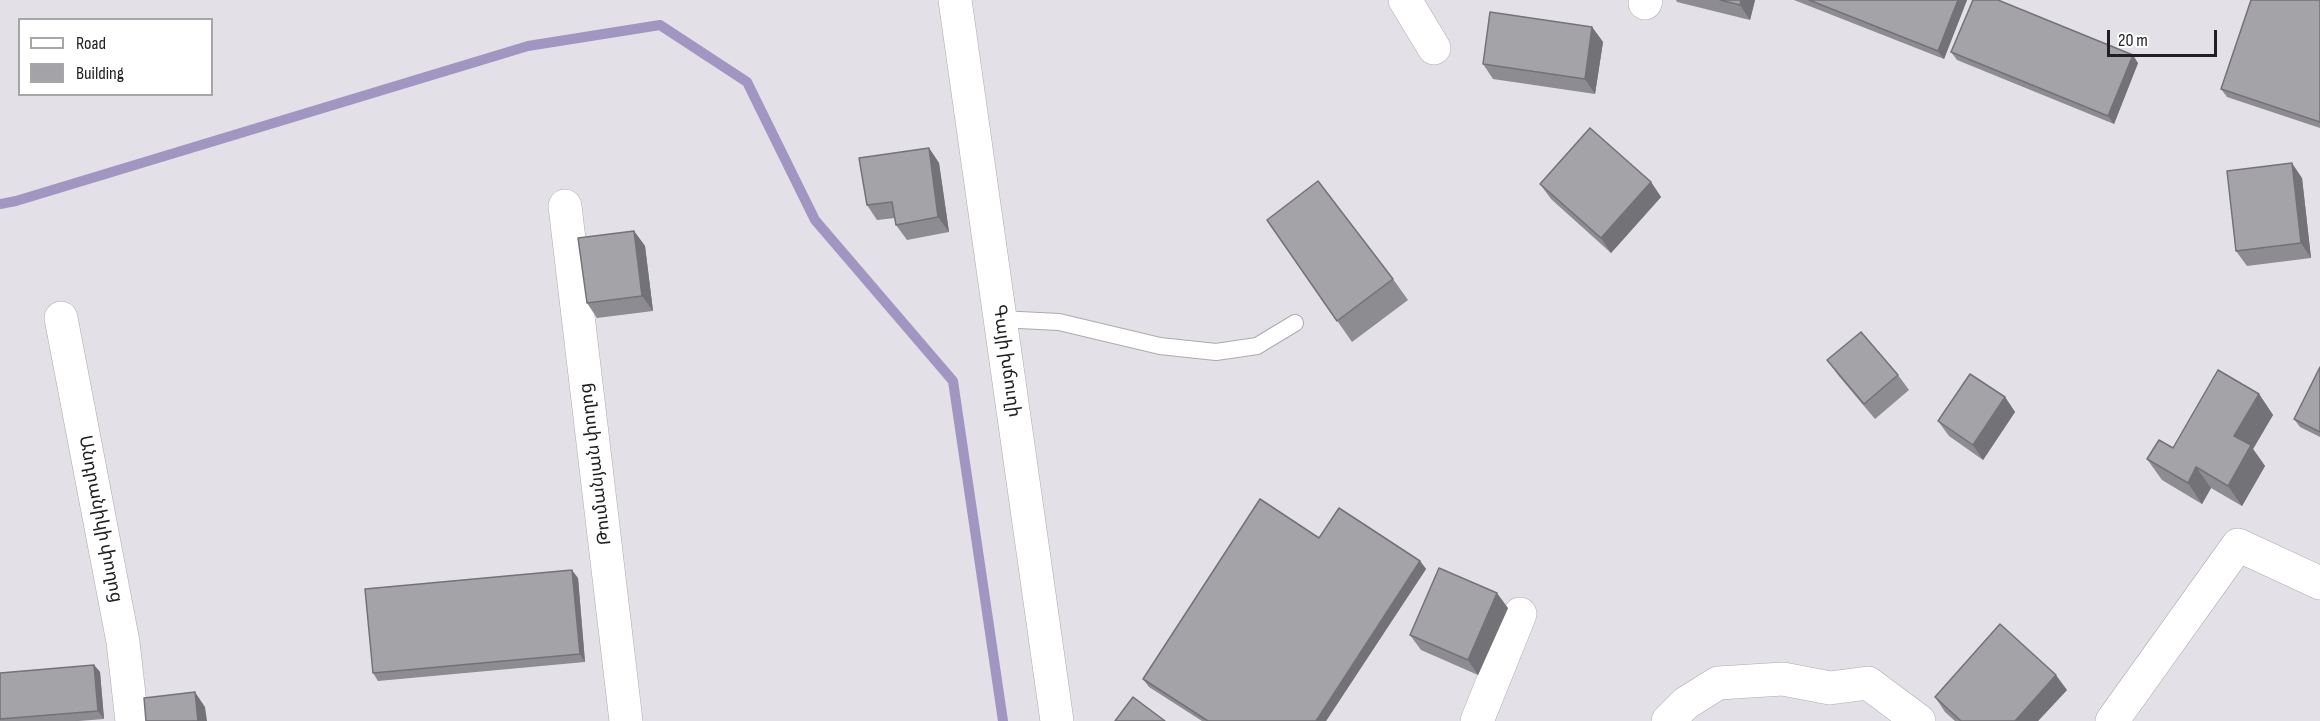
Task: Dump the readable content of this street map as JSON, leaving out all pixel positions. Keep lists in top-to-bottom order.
{
  "streets": {
    "street": ["Գայի խճուղի", "Թումանյան փողոց", "Անդրանիկի փողոց"]
  },
  "legend": ["Road", "Building"],
  "scale_bar": "20 m"
}
